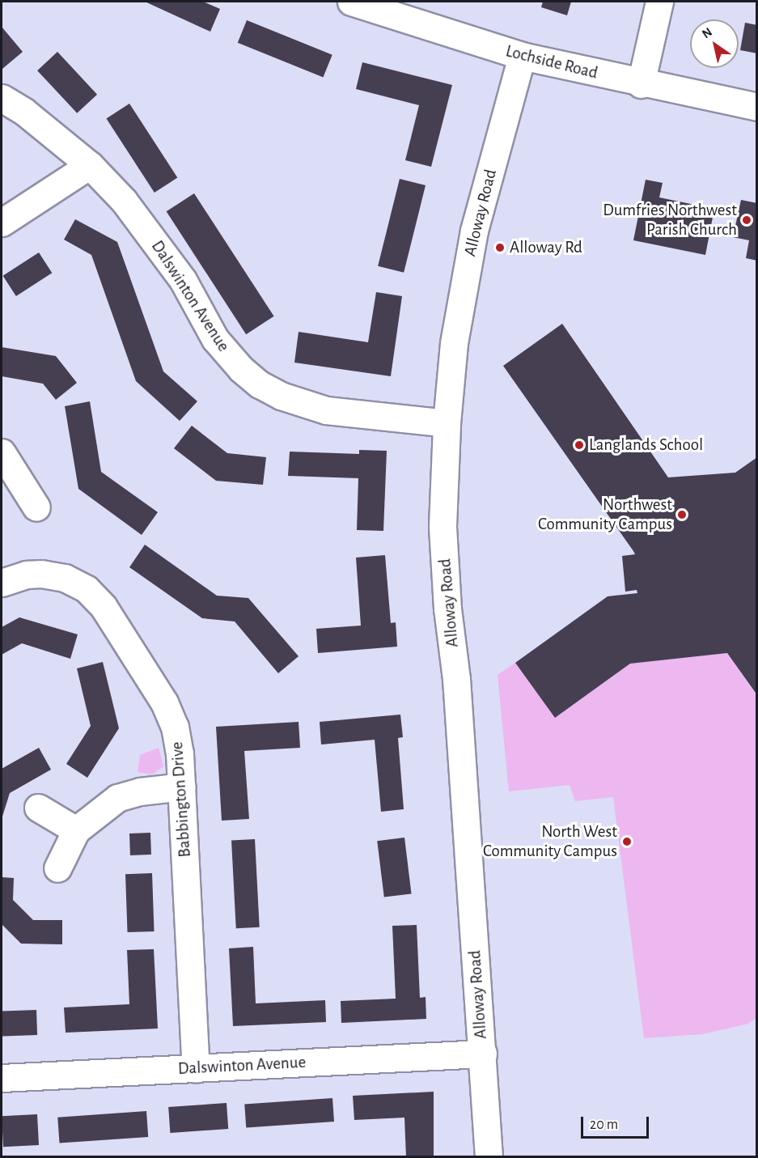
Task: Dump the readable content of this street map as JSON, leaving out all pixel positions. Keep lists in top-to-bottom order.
{
  "streets": {
    "street": [
      "Lochside Road",
      "Alloway Road",
      "Dalswinton Avenue",
      "Babbington Drive"
    ]
  },
  "crossings": [
    ["Lochside Road", "Alloway Road"],
    ["Alloway Road", "Dalswinton Avenue"],
    ["Dalswinton Avenue", "Babbington Drive"]
  ],
  "places": [
    "Dumfries Northwest Parish Church",
    "Alloway Rd",
    "Langlands School",
    "Northwest Community Campus",
    "North West Community Campus"
  ],
  "scale_bar": "20 m",
  "north": "top left"
}
